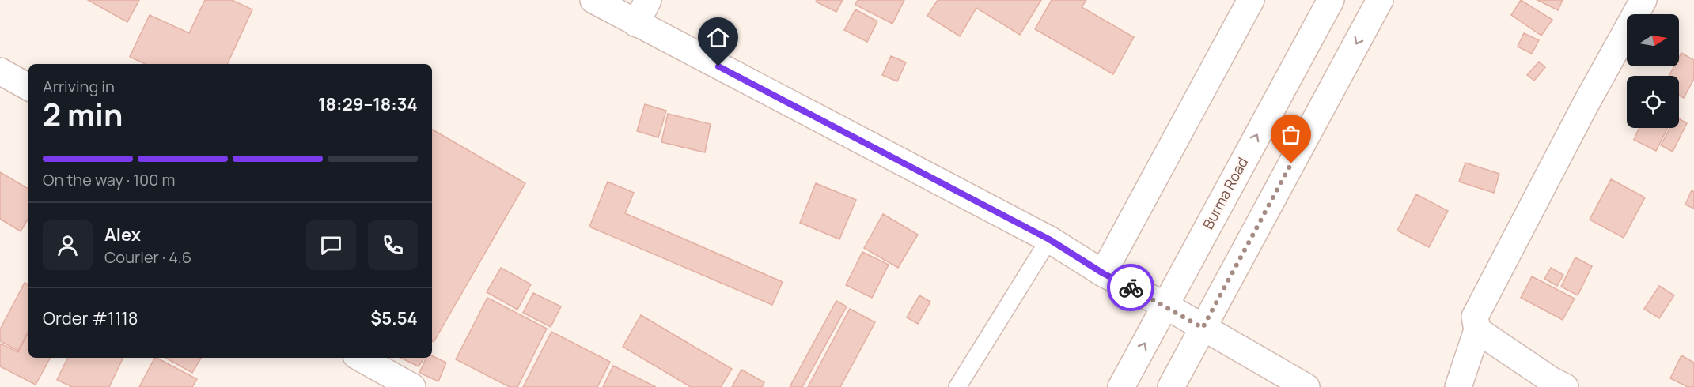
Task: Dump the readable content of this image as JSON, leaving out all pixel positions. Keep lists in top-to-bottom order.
{
  "streets": {
    "street": ["Burma Road"]
  },
  "north": "right",
  "page": {
    "heading": ["2 min", "Arriving in", "18:29–18:34"],
    "panel": [
      "Alex",
      "Courier · 4.6",
      "Order #1118",
      "$5.54"
    ],
    "bar": "On the way · 100 m"
  }
}
